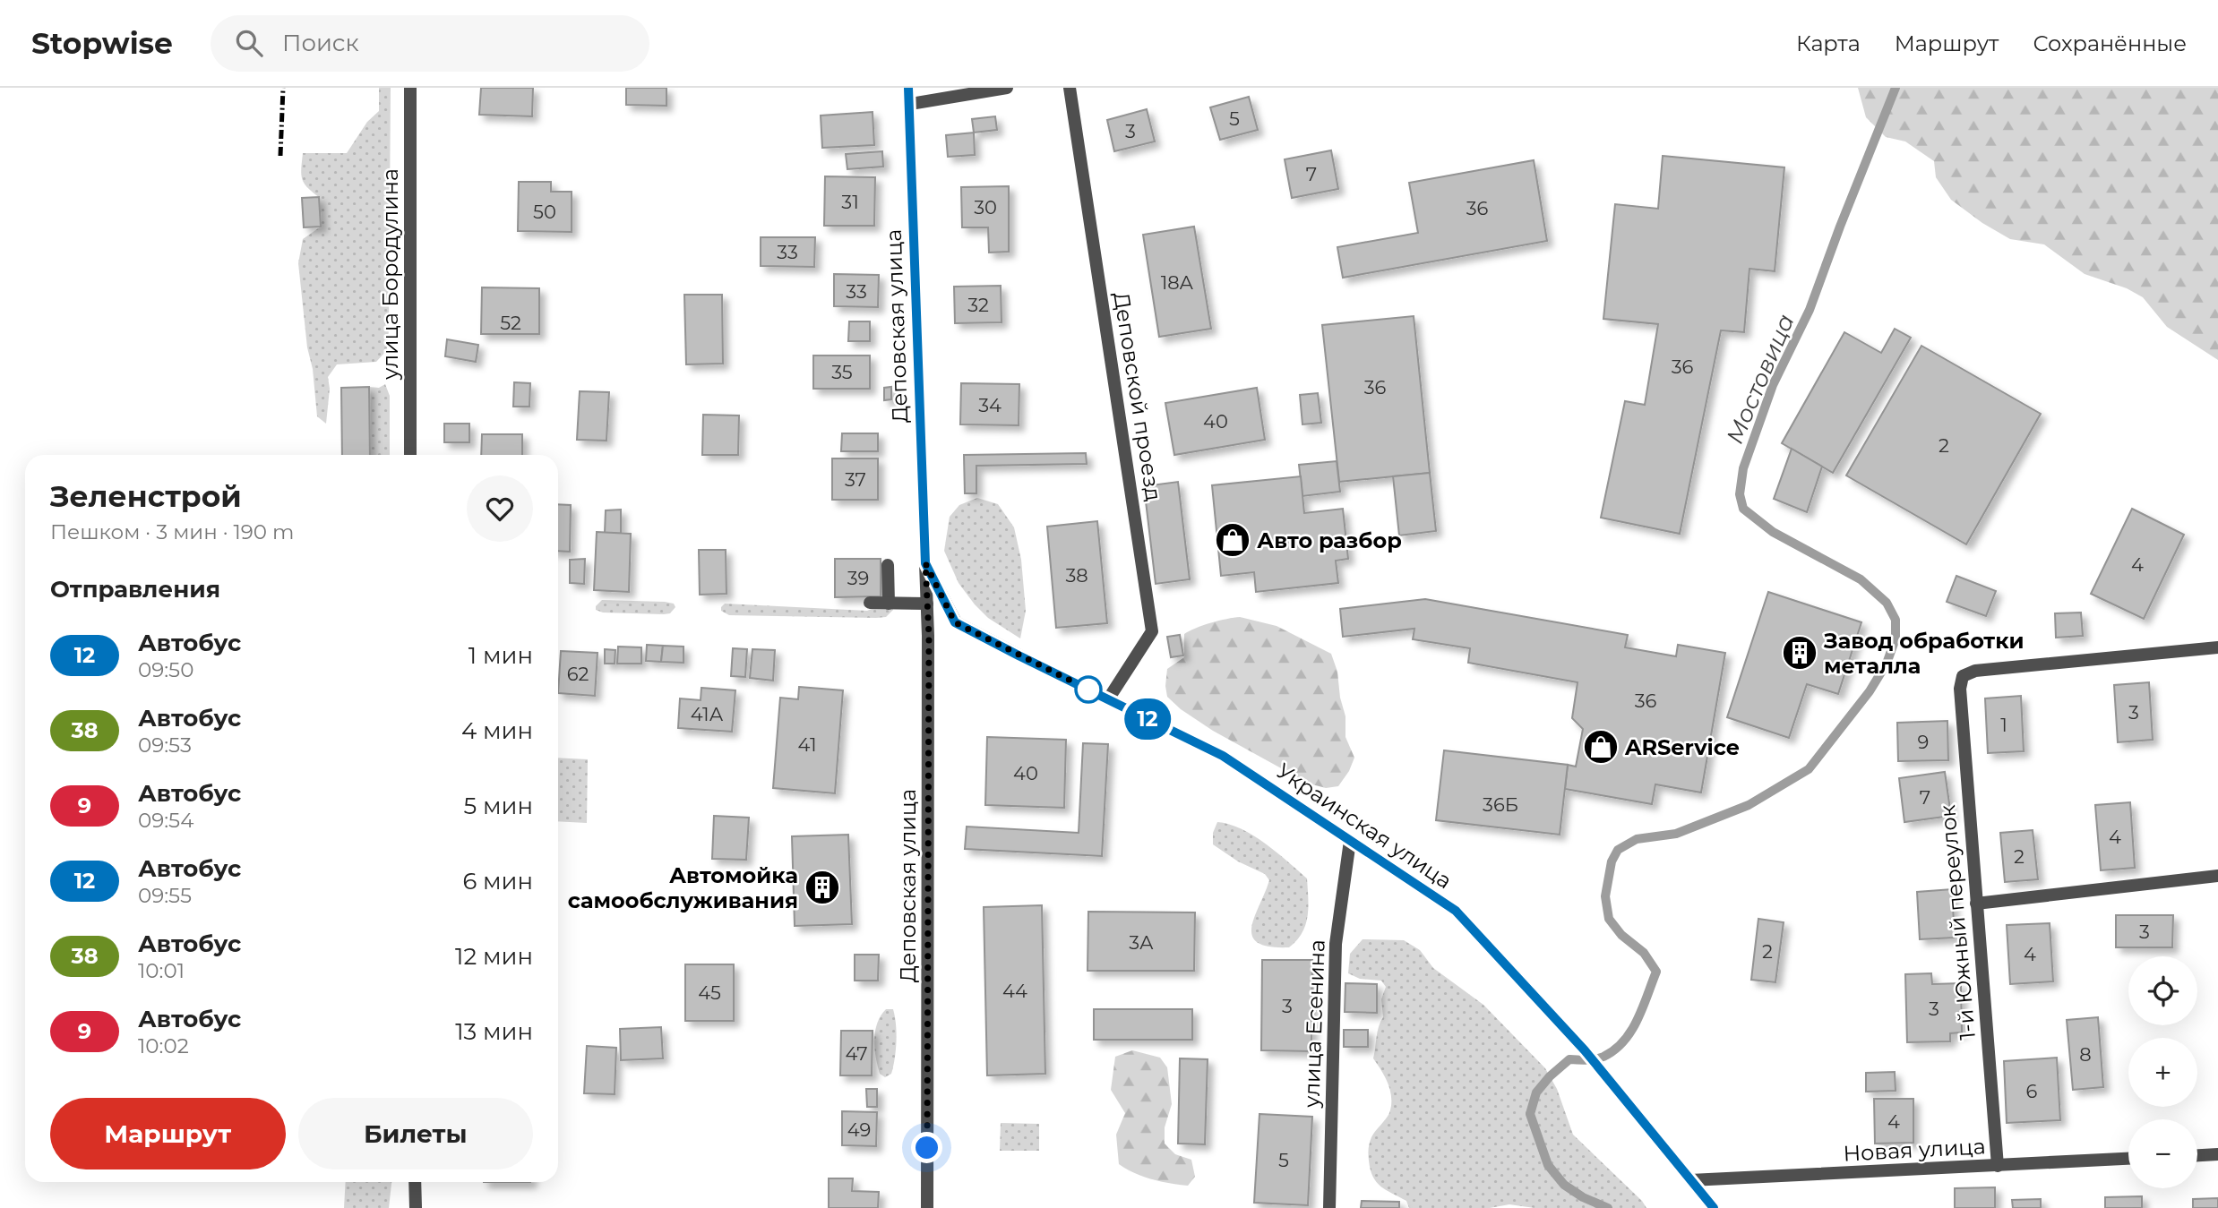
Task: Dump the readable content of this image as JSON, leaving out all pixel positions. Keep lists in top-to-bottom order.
{
  "streets": {
    "main road": ["Деповская улица", "Украинская улица"],
    "street": [
      "улица Бородулина",
      "Деповской проезд",
      "1-й Южный переулок",
      "улица Есенина",
      "Новая улица"
    ]
  },
  "crossings": [
    ["Деповская улица", "Украинская улица"],
    ["Деповской проезд", "Украинская улица"],
    ["Украинская улица", "улица Есенина"],
    ["Украинская улица", "Новая улица"],
    ["1-й Южный переулок", "Новая улица"]
  ],
  "water": ["Мостовица"],
  "places": {
    "shop": ["Авто разбор", "ARService"],
    "building": ["Завод обработки металла", "Автомойка самообслуживания"]
  },
  "lines": ["bus line 12"],
  "house_numbers": [
    "5",
    "3",
    "7",
    "31",
    "30",
    "36",
    "50",
    "33",
    "18А",
    "33",
    "32",
    "52",
    "36",
    "35",
    "36",
    "34",
    "40",
    "2",
    "37",
    "4",
    "38",
    "39",
    "62",
    "36",
    "3",
    "41А",
    "1",
    "9",
    "41",
    "40",
    "7",
    "36Б",
    "4",
    "2",
    "3",
    "3А",
    "2",
    "4",
    "44",
    "45",
    "3",
    "3",
    "47",
    "8",
    "6",
    "4",
    "49",
    "5"
  ],
  "page": {
    "header": "Stopwise",
    "search": "Поиск",
    "nav": ["Карта", "Маршрут", "Сохранённые"],
    "on_map": "12",
    "heading": [
      ["Зеленстрой", "Пешком · 3 мин · 190 m"],
      "Отправления"
    ],
    "list": [
      {
        "mark": "12",
        "name": "Автобус",
        "note": "09:50",
        "value": "1 мин"
      },
      {
        "mark": "38",
        "name": "Автобус",
        "note": "09:53",
        "value": "4 мин"
      },
      {
        "mark": "9",
        "name": "Автобус",
        "note": "09:54",
        "value": "5 мин"
      },
      {
        "mark": "12",
        "name": "Автобус",
        "note": "09:55",
        "value": "6 мин"
      },
      {
        "mark": "38",
        "name": "Автобус",
        "note": "10:01",
        "value": "12 мин"
      },
      {
        "mark": "9",
        "name": "Автобус",
        "note": "10:02",
        "value": "13 мин"
      }
    ],
    "map_buttons": ["+", "−"],
    "buttons": ["Маршрут", "Билеты"]
  }
}
